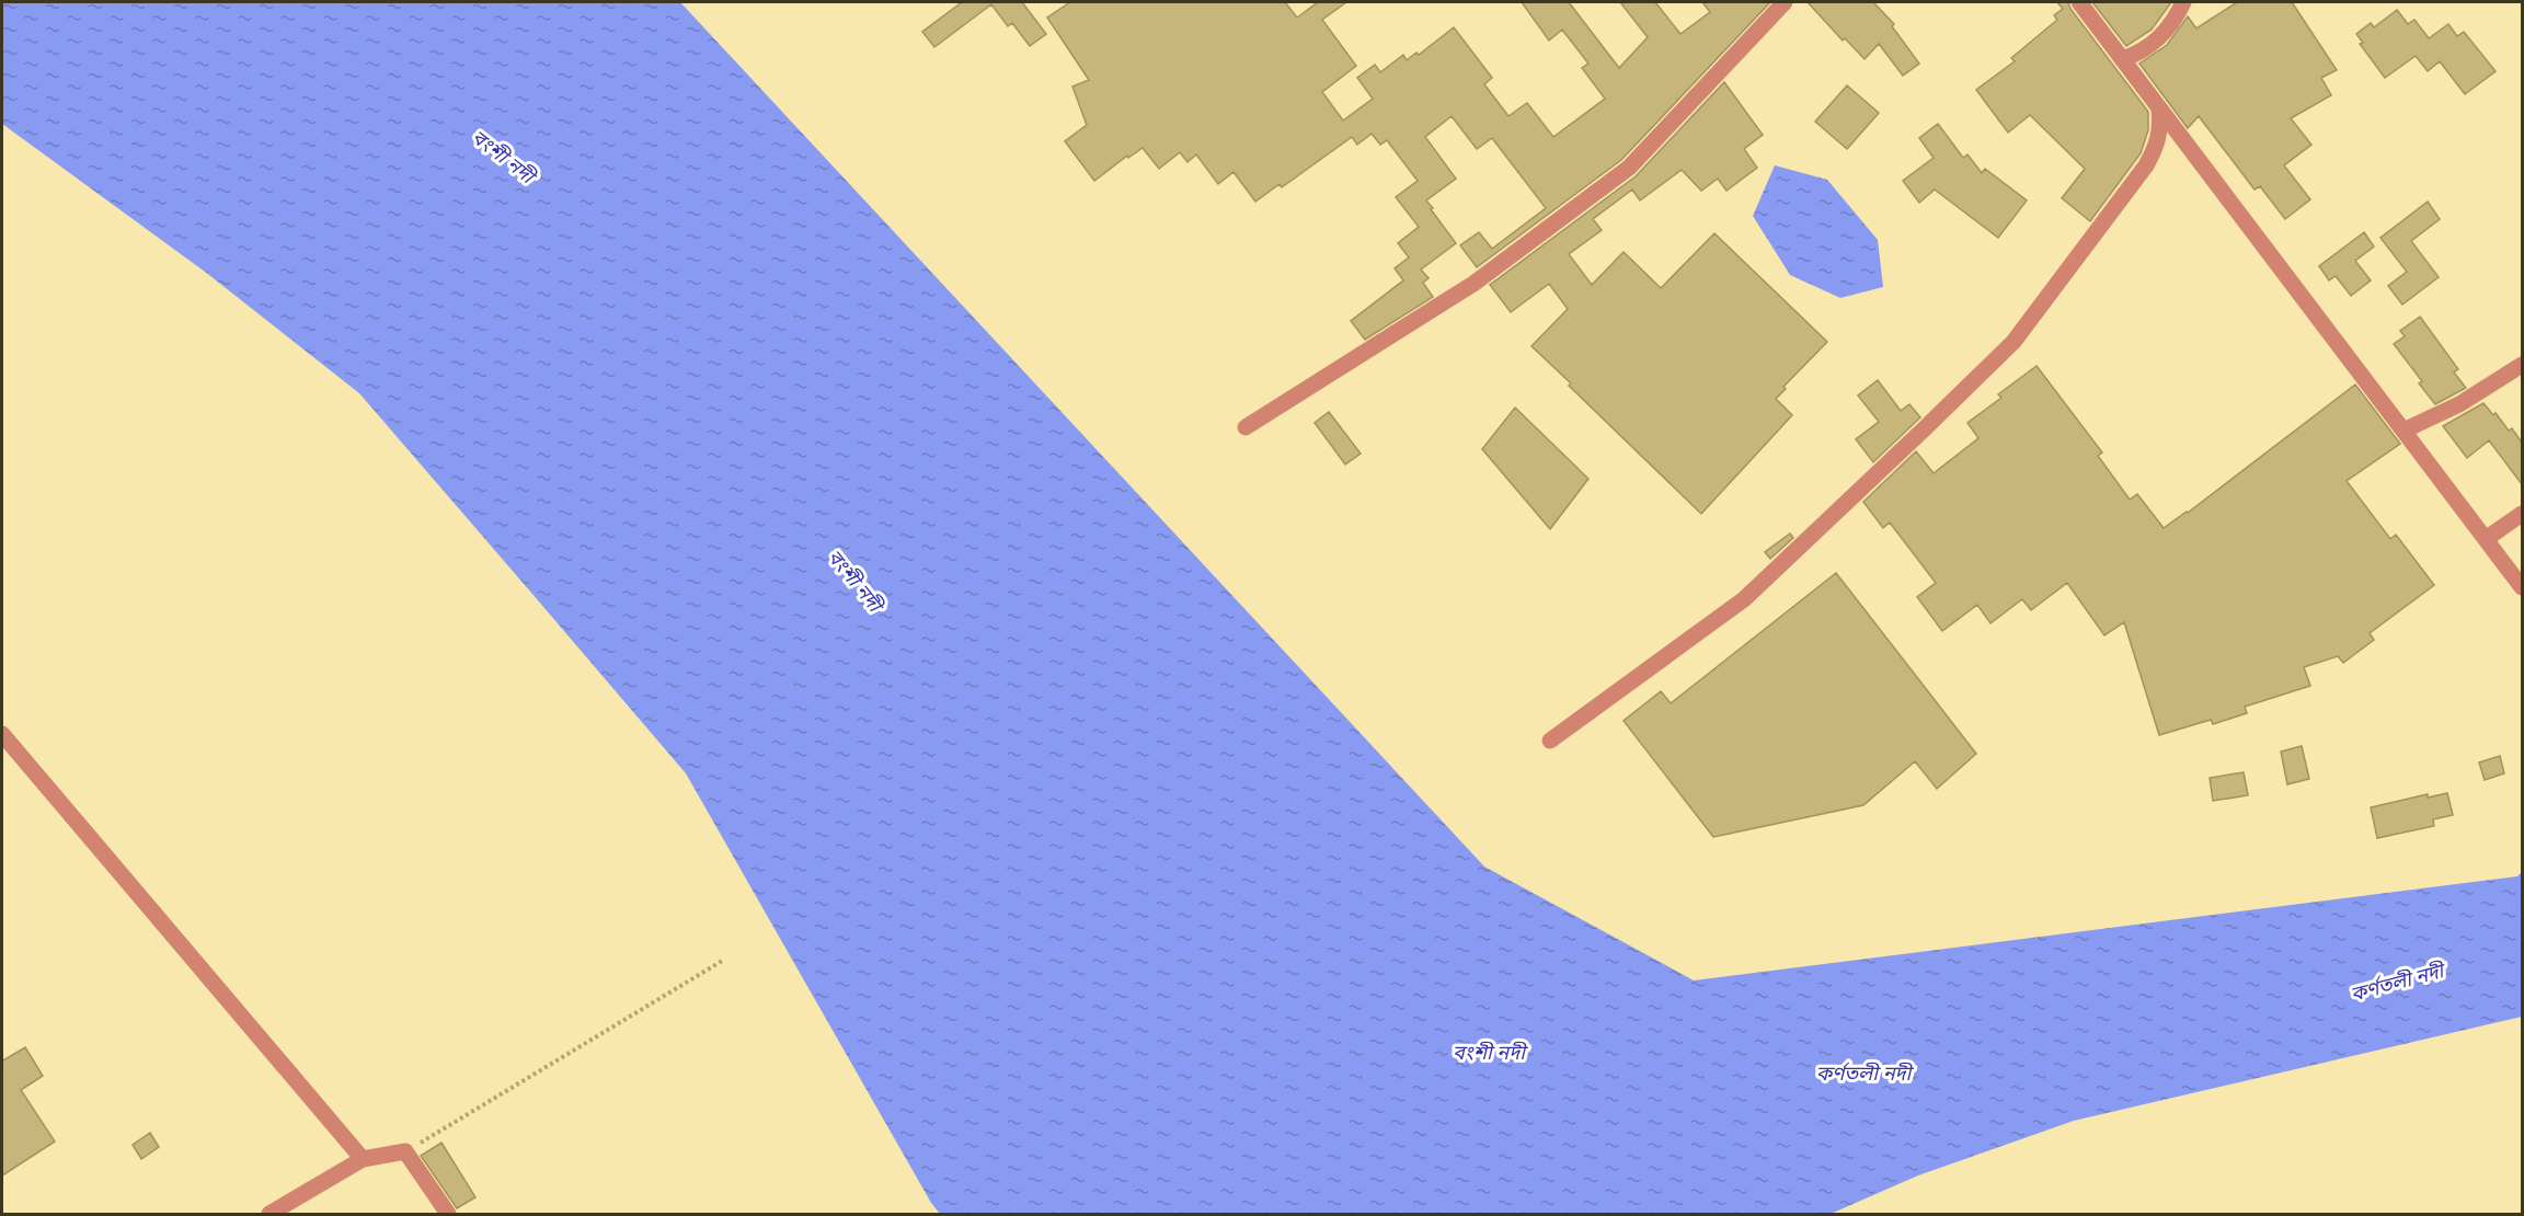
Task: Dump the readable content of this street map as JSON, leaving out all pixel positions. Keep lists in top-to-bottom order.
{
  "water": ["বংশী নদী", "কর্ণতলী নদী"]
}
